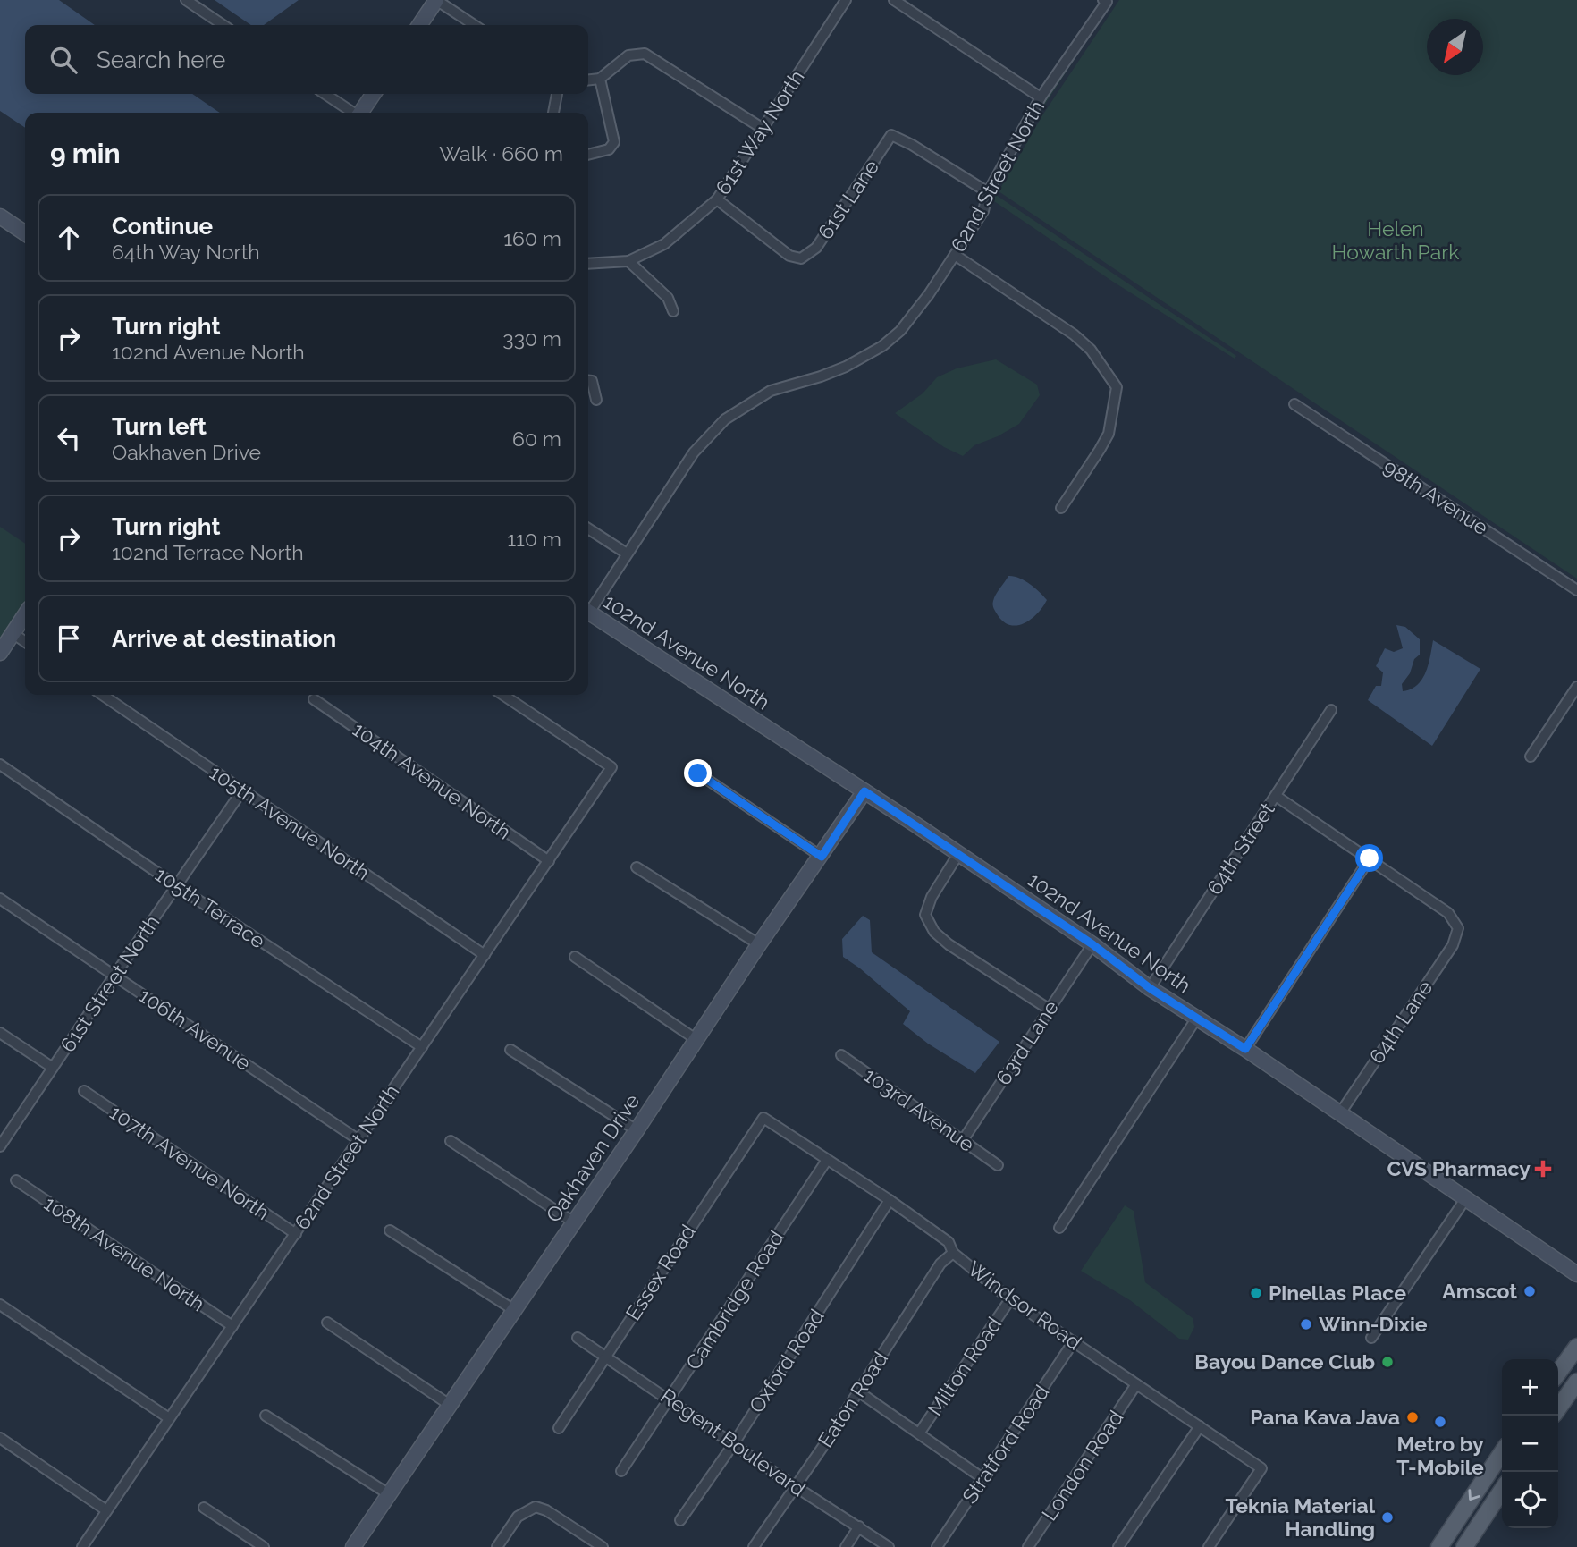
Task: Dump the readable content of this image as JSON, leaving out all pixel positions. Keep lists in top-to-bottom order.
{
  "streets": {
    "street": [
      "61st Way North",
      "62nd Street North",
      "61st Lane",
      "98th Avenue",
      "102nd Avenue North",
      "104th Avenue North",
      "105th Avenue North",
      "64th Street",
      "105th Terrace",
      "61st Street North",
      "64th Lane",
      "106th Avenue",
      "63rd Lane",
      "103rd Avenue",
      "Oakhaven Drive",
      "107th Avenue North",
      "108th Avenue North",
      "Essex Road",
      "Cambridge Road",
      "Windsor Road",
      "Oxford Road",
      "Milton Road",
      "Eaton Road",
      "Regent Boulevard",
      "Stratford Road",
      "London Road"
    ]
  },
  "crossings": [
    ["61st Way North", "61st Lane"],
    ["62nd Street North", "61st Lane"],
    ["62nd Street North", "104th Avenue North"],
    ["62nd Street North", "105th Avenue North"],
    ["62nd Street North", "105th Terrace"],
    ["62nd Street North", "106th Avenue"],
    ["62nd Street North", "107th Avenue North"],
    ["62nd Street North", "108th Avenue North"],
    ["102nd Avenue North", "64th Street"],
    ["102nd Avenue North", "64th Lane"],
    ["102nd Avenue North", "63rd Lane"],
    ["102nd Avenue North", "Oakhaven Drive"],
    ["105th Avenue North", "61st Street North"],
    ["105th Terrace", "61st Street North"],
    ["61st Street North", "106th Avenue"],
    ["63rd Lane", "103rd Avenue"],
    ["Essex Road", "Windsor Road"],
    ["Essex Road", "Regent Boulevard"],
    ["Cambridge Road", "Windsor Road"],
    ["Cambridge Road", "Regent Boulevard"],
    ["Windsor Road", "Oxford Road"],
    ["Windsor Road", "Milton Road"],
    ["Windsor Road", "Eaton Road"],
    ["Windsor Road", "Stratford Road"],
    ["Windsor Road", "London Road"],
    ["Oxford Road", "Regent Boulevard"],
    ["Eaton Road", "Regent Boulevard"]
  ],
  "parks": ["Helen Howarth Park"],
  "places": {
    "health": ["CVS Pharmacy"],
    "other": [
      "Amscot",
      "Pinellas Place",
      "Winn-Dixie",
      "Bayou Dance Club",
      "Pana Kava Java",
      "Metro by T-Mobile",
      "Teknia Material Handling"
    ]
  },
  "north": "bottom left",
  "page": {
    "search": "Search here",
    "heading": ["9 min", "Walk · 660 m"],
    "list": [
      ["Continue", "64th Way North", "160 m"],
      ["Turn right", "102nd Avenue North", "330 m"],
      ["Turn left", "Oakhaven Drive", "60 m"],
      ["Turn right", "102nd Terrace North", "110 m"],
      "Arrive at destination"
    ],
    "map_buttons": ["+", "−"]
  }
}
